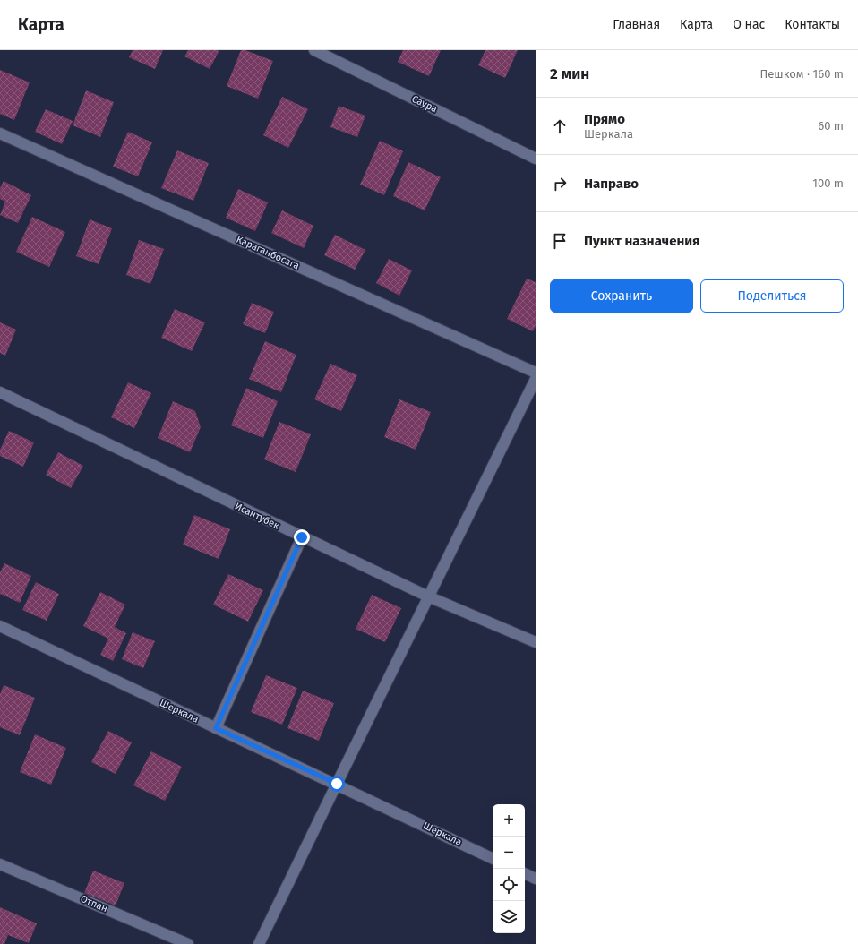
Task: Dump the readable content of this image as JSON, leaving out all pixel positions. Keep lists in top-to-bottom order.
{
  "streets": {
    "street": [
      "Саура",
      "Караганбосага",
      "Исантубек",
      "Шеркала",
      "Отпан"
    ]
  },
  "page": {
    "header": "Карта",
    "nav": [
      "Главная",
      "Карта",
      "О нас",
      "Контакты"
    ],
    "heading": ["2 мин", "Пешком · 160 m"],
    "list": [
      ["Прямо", "Шеркала", "60 m"],
      ["Направо", "100 m"],
      "Пункт назначения"
    ],
    "buttons": ["Сохранить", "Поделиться"],
    "map_buttons": ["+", "−"]
  }
}
